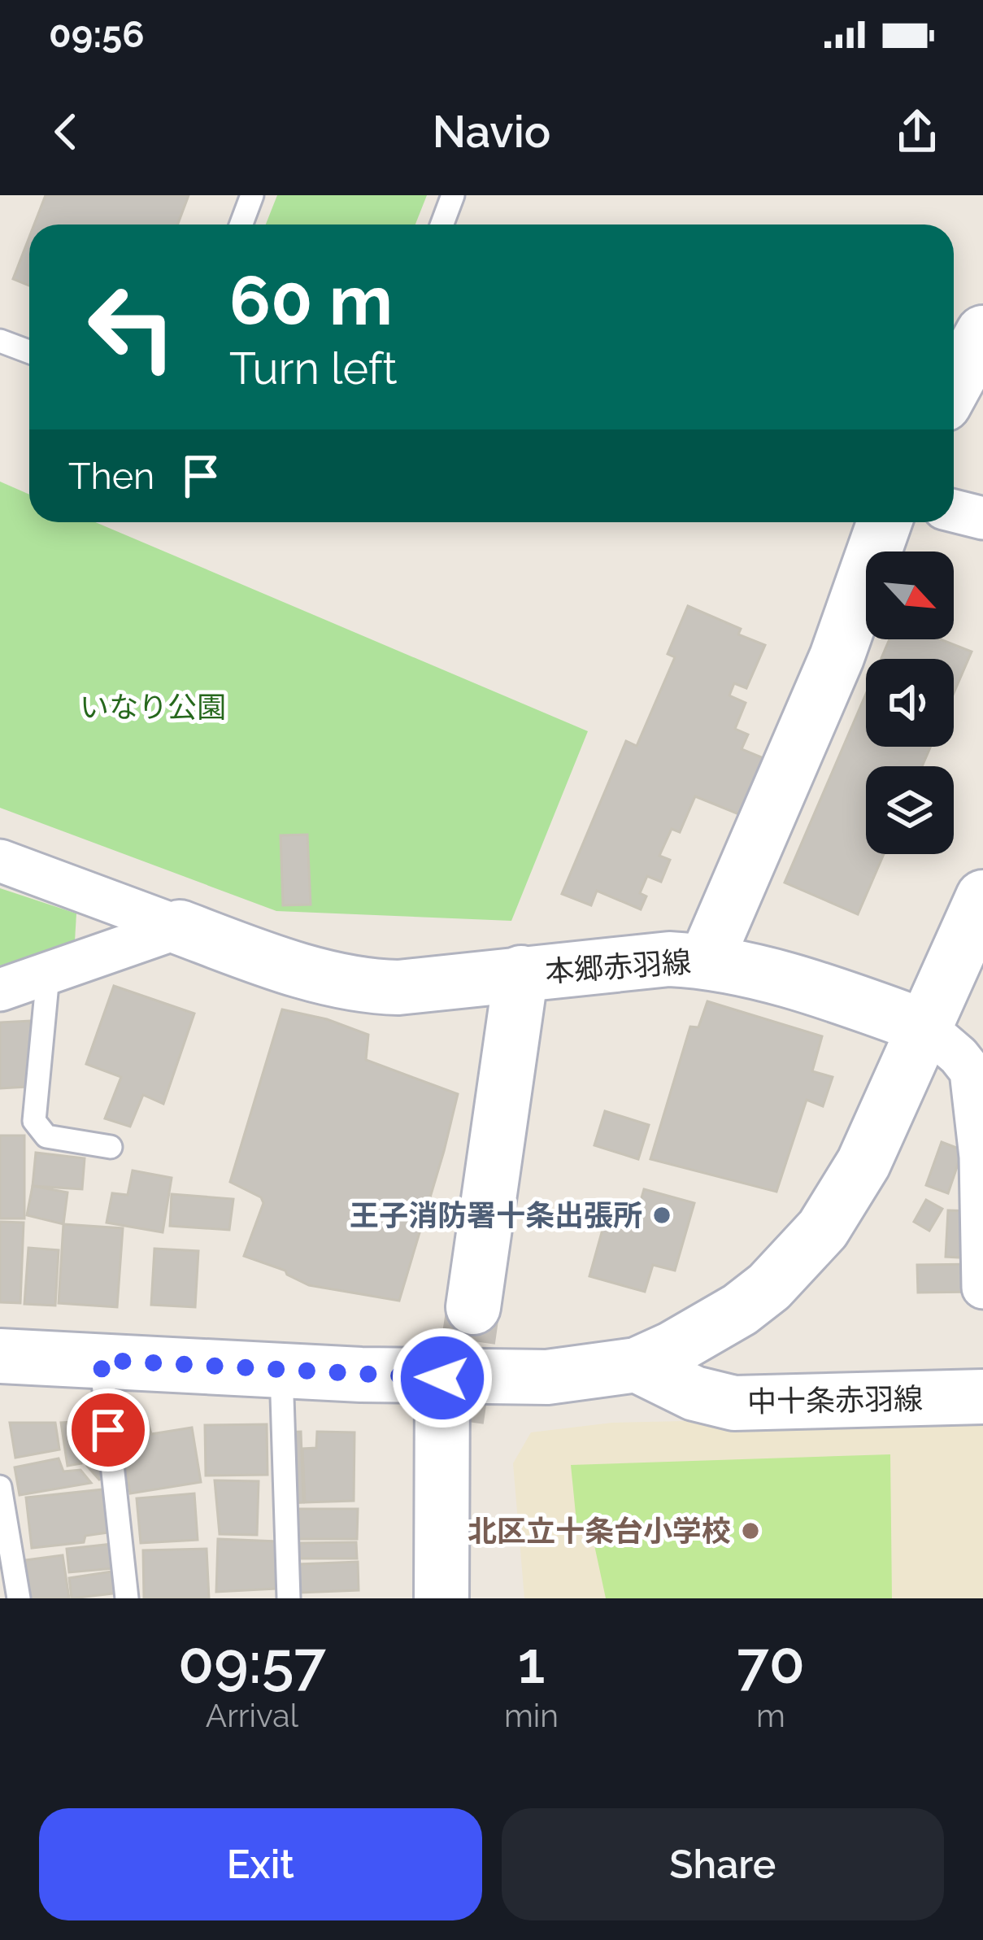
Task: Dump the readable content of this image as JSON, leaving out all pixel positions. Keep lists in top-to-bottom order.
{
  "streets": {
    "main road": ["本郷赤羽線", "中十条赤羽線"]
  },
  "parks": ["いなり公園"],
  "places": ["王子消防署十条出張所", "北区立十条台小学校"],
  "north": "bottom right",
  "page": {
    "status": "09:56",
    "header": "Navio",
    "turn": ["60 m", "Turn left"],
    "then": "Then",
    "eta": [
      "09:57",
      "Arrival",
      "1",
      "min",
      "70",
      "m"
    ],
    "buttons": ["Exit", "Share"]
  }
}
